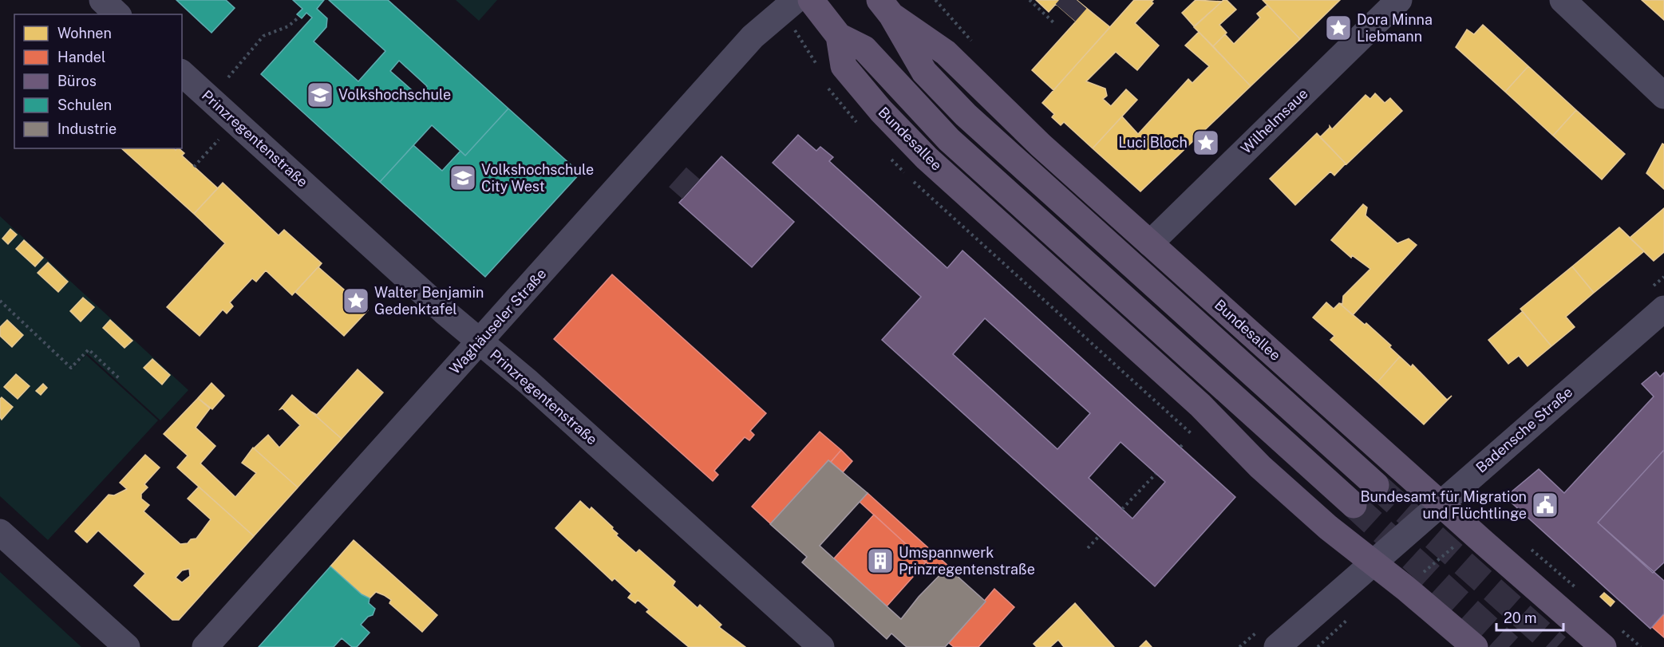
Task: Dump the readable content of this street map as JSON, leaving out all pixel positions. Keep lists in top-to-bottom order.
{
  "streets": {
    "main road": ["Bundesallee"],
    "street": [
      "Wilhelmsaue",
      "Prinzregentenstraße",
      "Waghäuseler Straße",
      "Badensche Straße"
    ]
  },
  "crossings": [
    ["Wilhelmsaue", "Bundesallee"],
    ["Prinzregentenstraße", "Waghäuseler Straße"],
    ["Bundesallee", "Badensche Straße"]
  ],
  "places": {
    "place": ["Dora Minna Liebmann", "Luci Bloch", "Walter Benjamin Gedenktafel"],
    "school or university": ["Volkshochschule", "Volkshochschule City West"],
    "public building": ["Bundesamt für Migration und Flüchtlinge"],
    "building": ["Umspannwerk Prinzregentenstraße"]
  },
  "legend": [
    "Wohnen",
    "Handel",
    "Büros",
    "Schulen",
    "Industrie"
  ],
  "scale_bar": "20 m"
}
